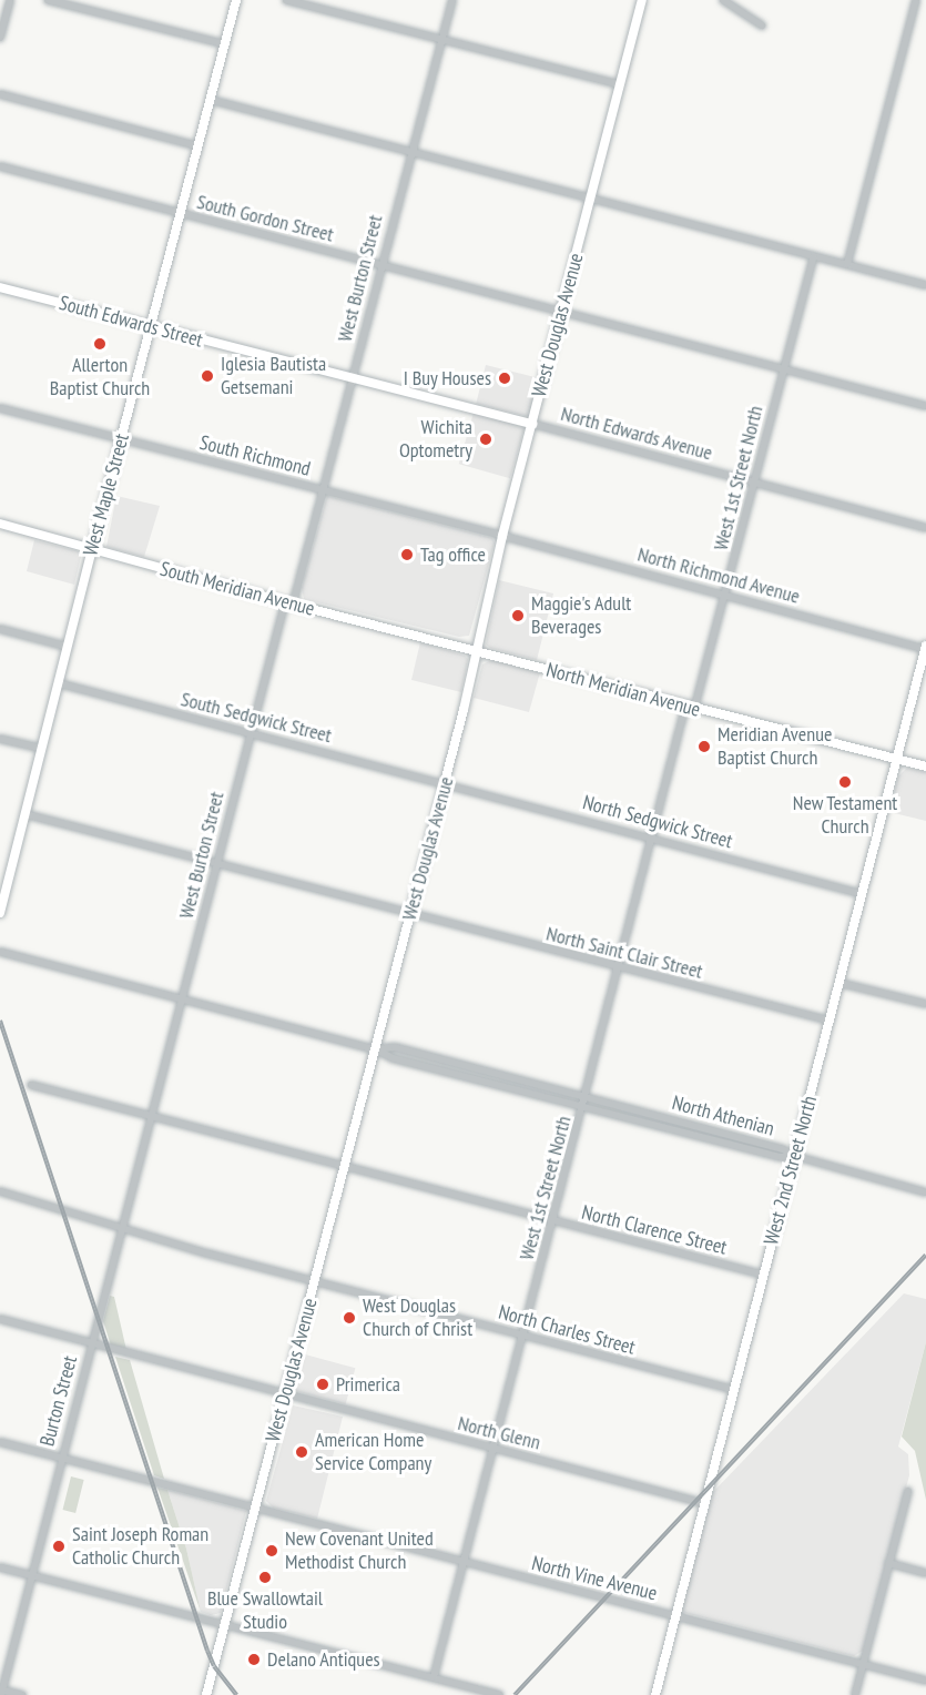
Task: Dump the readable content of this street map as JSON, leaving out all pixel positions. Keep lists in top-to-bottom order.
{
  "streets": {
    "main road": [
      "South Edwards Street",
      "West Douglas Avenue",
      "West Maple Street",
      "South Meridian Avenue",
      "North Meridian Avenue",
      "West 2nd Street North"
    ],
    "street": [
      "South Gordon Street",
      "West Burton Street",
      "North Edwards Avenue",
      "South Richmond",
      "West 1st Street North",
      "North Richmond Avenue",
      "South Sedgwick Street",
      "North Sedgwick Street",
      "North Saint Clair Street",
      "North Athenian",
      "North Clarence Street",
      "North Charles Street",
      "Burton Street",
      "North Glenn",
      "North Vine Avenue"
    ]
  },
  "crossings": [
    ["South Gordon Street", "West Burton Street"],
    ["South Gordon Street", "West Douglas Avenue"],
    ["South Gordon Street", "West 1st Street North"],
    ["South Gordon Street", "West Maple Street"],
    ["West Burton Street", "South Edwards Street"],
    ["West Burton Street", "South Richmond"],
    ["West Burton Street", "South Meridian Avenue"],
    ["West Burton Street", "South Sedgwick Street"],
    ["West Burton Street", "North Saint Clair Street"],
    ["West Burton Street", "North Clarence Street"],
    ["West Burton Street", "Burton Street"],
    ["South Edwards Street", "West Douglas Avenue"],
    ["South Edwards Street", "North Edwards Avenue"],
    ["South Edwards Street", "West Maple Street"],
    ["West Douglas Avenue", "North Edwards Avenue"],
    ["West Douglas Avenue", "South Richmond"],
    ["West Douglas Avenue", "North Richmond Avenue"],
    ["West Douglas Avenue", "South Meridian Avenue"],
    ["West Douglas Avenue", "North Meridian Avenue"],
    ["West Douglas Avenue", "South Sedgwick Street"],
    ["West Douglas Avenue", "North Sedgwick Street"],
    ["West Douglas Avenue", "North Saint Clair Street"],
    ["West Douglas Avenue", "North Athenian"],
    ["West Douglas Avenue", "North Clarence Street"],
    ["West Douglas Avenue", "North Charles Street"],
    ["West Douglas Avenue", "North Glenn"],
    ["West Douglas Avenue", "North Vine Avenue"],
    ["North Edwards Avenue", "West 1st Street North"],
    ["South Richmond", "West Maple Street"],
    ["South Richmond", "North Richmond Avenue"],
    ["West 1st Street North", "North Richmond Avenue"],
    ["West 1st Street North", "North Meridian Avenue"],
    ["West 1st Street North", "North Sedgwick Street"],
    ["West 1st Street North", "North Saint Clair Street"],
    ["West 1st Street North", "North Athenian"],
    ["West 1st Street North", "North Clarence Street"],
    ["West 1st Street North", "North Charles Street"],
    ["West 1st Street North", "North Glenn"],
    ["West 1st Street North", "North Vine Avenue"],
    ["West Maple Street", "South Meridian Avenue"],
    ["West Maple Street", "South Sedgwick Street"],
    ["West Maple Street", "North Saint Clair Street"],
    ["North Richmond Avenue", "West 2nd Street North"],
    ["South Meridian Avenue", "North Meridian Avenue"],
    ["North Meridian Avenue", "West 2nd Street North"],
    ["South Sedgwick Street", "North Sedgwick Street"],
    ["North Sedgwick Street", "West 2nd Street North"],
    ["North Saint Clair Street", "West 2nd Street North"],
    ["North Athenian", "West 2nd Street North"],
    ["West 2nd Street North", "North Clarence Street"],
    ["West 2nd Street North", "North Charles Street"],
    ["West 2nd Street North", "North Glenn"],
    ["West 2nd Street North", "North Vine Avenue"],
    ["North Clarence Street", "Burton Street"],
    ["North Charles Street", "Burton Street"],
    ["Burton Street", "North Glenn"],
    ["Burton Street", "North Vine Avenue"]
  ],
  "places": [
    "Allerton Baptist Church",
    "Iglesia Bautista Getsemani",
    "I Buy Houses",
    "Wichita Optometry",
    "Tag office",
    "Maggie's Adult Beverages",
    "Meridian Avenue Baptist Church",
    "New Testament Church",
    "West Douglas Church of Christ",
    "Primerica",
    "American Home Service Company",
    "Saint Joseph Roman Catholic Church",
    "New Covenant United Methodist Church",
    "Blue Swallowtail Studio",
    "Delano Antiques"
  ]
}
